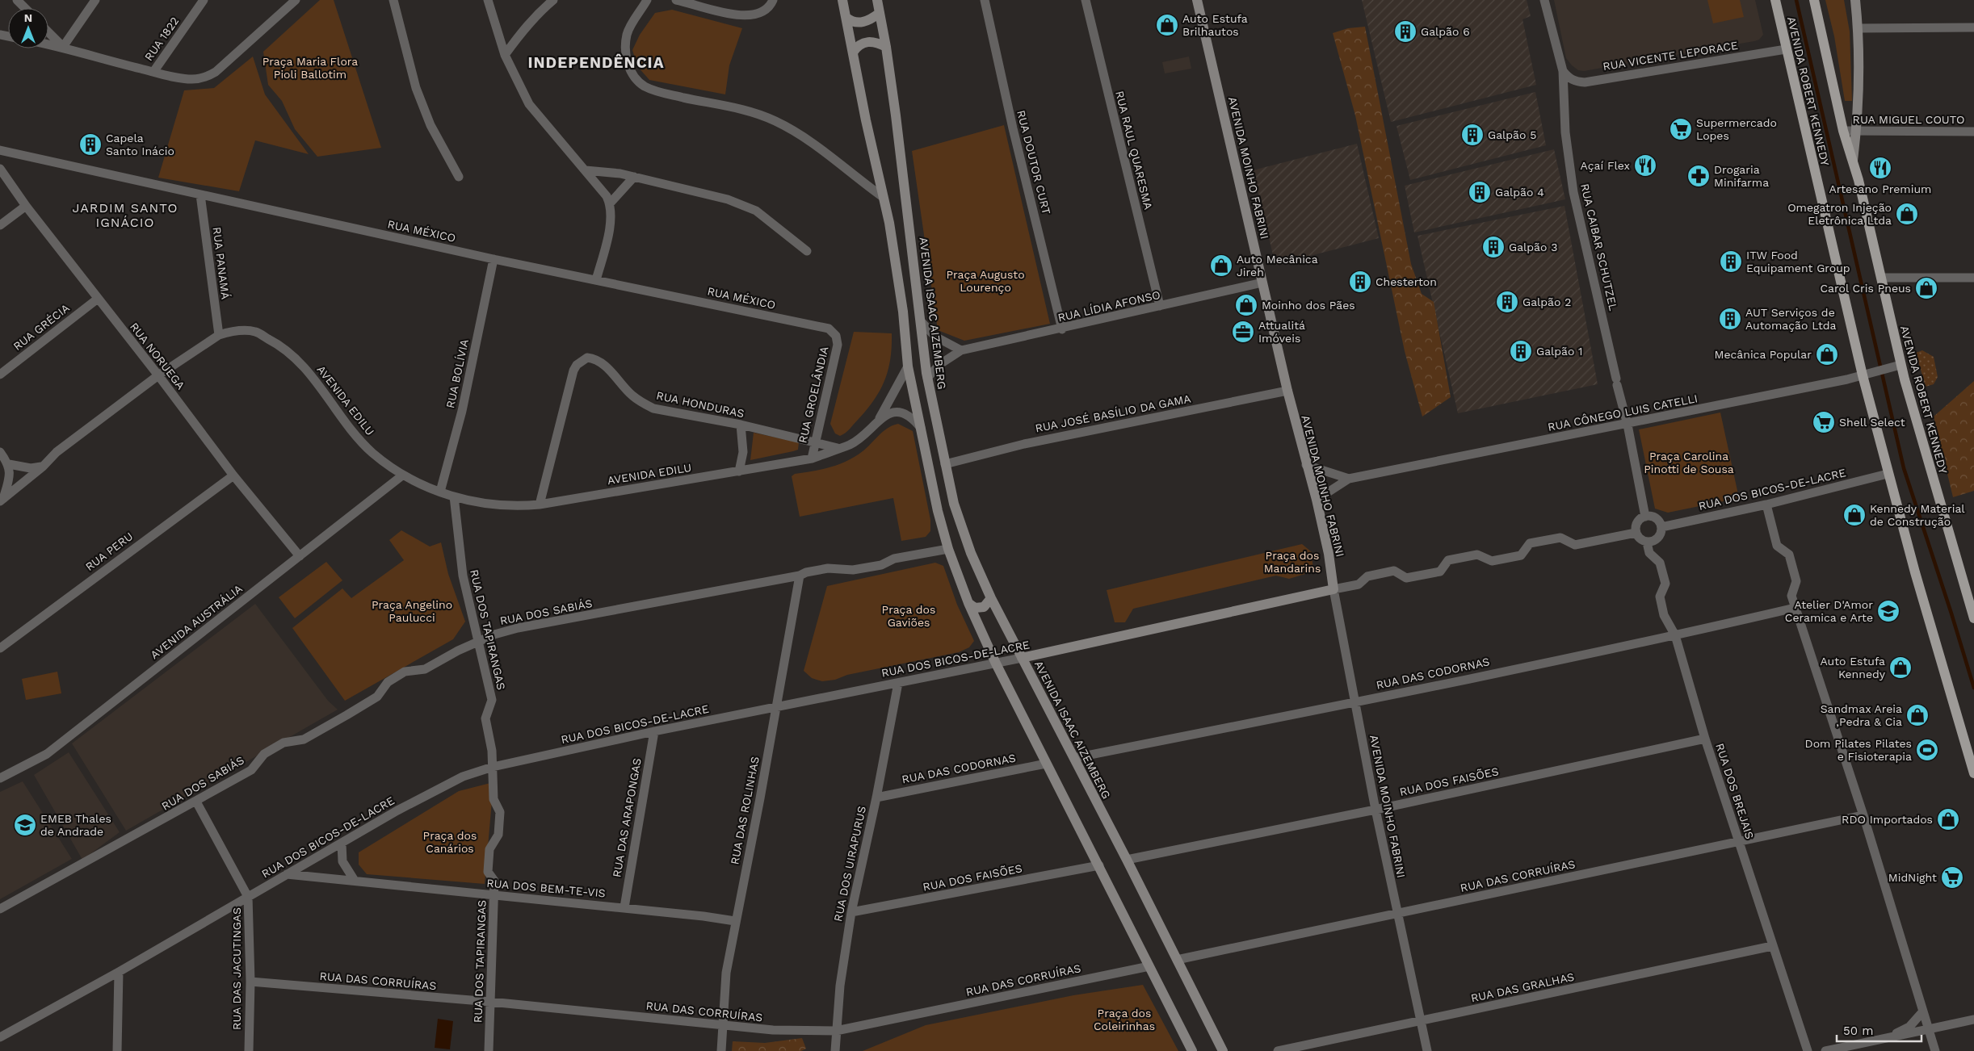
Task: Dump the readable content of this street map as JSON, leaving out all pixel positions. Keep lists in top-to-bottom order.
{
  "streets": {
    "main road": ["AVENIDA ROBERT KENNEDY"],
    "street": [
      "RUA 1822",
      "RUA VICENTE LEPORACE",
      "RUA MIGUEL COUTO",
      "RUA RAUL QUARESMA",
      "RUA DOUTOR CURT",
      "AVENIDA MOINHO FABRINI",
      "RUA MÉXICO",
      "RUA CAIBAR SCHUTZEL",
      "RUA PANAMÁ",
      "RUA LÍDIA AFONSO",
      "AVENIDA ISAAC AIZEMBERG",
      "RUA GRÉCIA",
      "RUA NORUEGA",
      "RUA BOLÍVIA",
      "RUA GROELÂNDIA",
      "AVENIDA EDILU",
      "RUA HONDURAS",
      "RUA CÔNEGO LUIS CATELLI",
      "RUA JOSÉ BASÍLIO DA GAMA",
      "RUA DOS BICOS-DE-LACRE",
      "RUA PERU",
      "RUA DOS SABIÁS",
      "AVENIDA AUSTRÁLIA",
      "RUA DOS TAPIRANGAS",
      "RUA DAS CODORNAS",
      "RUA DOS FAISÕES",
      "RUA DOS BREJAIS",
      "RUA DAS ROLINHAS",
      "RUA DAS ARAPONGAS",
      "RUA DOS UIRAPURUS",
      "RUA DAS CORRUÍRAS",
      "RUA DOS BEM-TE-VIS",
      "RUA DAS JACUTINGAS",
      "RUA DAS GRALHAS"
    ]
  },
  "crossings": [
    ["RUA VICENTE LEPORACE", "AVENIDA ROBERT KENNEDY"],
    ["RUA VICENTE LEPORACE", "RUA CAIBAR SCHUTZEL"],
    ["AVENIDA ROBERT KENNEDY", "RUA MIGUEL COUTO"],
    ["AVENIDA ROBERT KENNEDY", "RUA CÔNEGO LUIS CATELLI"],
    ["AVENIDA ROBERT KENNEDY", "RUA DOS BICOS-DE-LACRE"],
    ["RUA RAUL QUARESMA", "RUA LÍDIA AFONSO"],
    ["RUA DOUTOR CURT", "RUA LÍDIA AFONSO"],
    ["AVENIDA MOINHO FABRINI", "RUA LÍDIA AFONSO"],
    ["AVENIDA MOINHO FABRINI", "RUA CÔNEGO LUIS CATELLI"],
    ["AVENIDA MOINHO FABRINI", "RUA JOSÉ BASÍLIO DA GAMA"],
    ["AVENIDA MOINHO FABRINI", "RUA DOS BICOS-DE-LACRE"],
    ["AVENIDA MOINHO FABRINI", "RUA DAS CODORNAS"],
    ["AVENIDA MOINHO FABRINI", "RUA DOS FAISÕES"],
    ["AVENIDA MOINHO FABRINI", "RUA DAS CORRUÍRAS"],
    ["AVENIDA MOINHO FABRINI", "RUA DAS GRALHAS"],
    ["RUA MÉXICO", "RUA PANAMÁ"],
    ["RUA MÉXICO", "RUA BOLÍVIA"],
    ["RUA MÉXICO", "RUA GROELÂNDIA"],
    ["RUA CAIBAR SCHUTZEL", "RUA CÔNEGO LUIS CATELLI"],
    ["RUA CAIBAR SCHUTZEL", "RUA DOS BICOS-DE-LACRE"],
    ["RUA CAIBAR SCHUTZEL", "RUA DOS BREJAIS"],
    ["RUA PANAMÁ", "AVENIDA EDILU"],
    ["RUA LÍDIA AFONSO", "AVENIDA ISAAC AIZEMBERG"],
    ["AVENIDA ISAAC AIZEMBERG", "RUA JOSÉ BASÍLIO DA GAMA"],
    ["AVENIDA ISAAC AIZEMBERG", "RUA DOS BICOS-DE-LACRE"],
    ["AVENIDA ISAAC AIZEMBERG", "RUA DAS CODORNAS"],
    ["AVENIDA ISAAC AIZEMBERG", "RUA DOS FAISÕES"],
    ["AVENIDA ISAAC AIZEMBERG", "RUA DAS CORRUÍRAS"],
    ["RUA GRÉCIA", "RUA NORUEGA"],
    ["RUA NORUEGA", "AVENIDA EDILU"],
    ["RUA NORUEGA", "RUA PERU"],
    ["RUA NORUEGA", "AVENIDA AUSTRÁLIA"],
    ["RUA BOLÍVIA", "AVENIDA EDILU"],
    ["RUA GROELÂNDIA", "AVENIDA EDILU"],
    ["RUA GROELÂNDIA", "RUA HONDURAS"],
    ["AVENIDA EDILU", "RUA HONDURAS"],
    ["AVENIDA EDILU", "AVENIDA AUSTRÁLIA"],
    ["AVENIDA EDILU", "RUA DOS TAPIRANGAS"],
    ["RUA DOS BICOS-DE-LACRE", "RUA DOS TAPIRANGAS"],
    ["RUA DOS BICOS-DE-LACRE", "RUA DOS BREJAIS"],
    ["RUA DOS BICOS-DE-LACRE", "RUA DAS ROLINHAS"],
    ["RUA DOS BICOS-DE-LACRE", "RUA DAS ARAPONGAS"],
    ["RUA DOS BICOS-DE-LACRE", "RUA DOS UIRAPURUS"],
    ["RUA DOS BICOS-DE-LACRE", "RUA DOS BEM-TE-VIS"],
    ["RUA DOS BICOS-DE-LACRE", "RUA DAS JACUTINGAS"],
    ["RUA DOS SABIÁS", "RUA DOS TAPIRANGAS"],
    ["RUA DOS SABIÁS", "RUA DAS ROLINHAS"],
    ["RUA DOS SABIÁS", "RUA DAS JACUTINGAS"],
    ["RUA DOS TAPIRANGAS", "RUA DAS CORRUÍRAS"],
    ["RUA DOS TAPIRANGAS", "RUA DOS BEM-TE-VIS"],
    ["RUA DAS CODORNAS", "RUA DOS BREJAIS"],
    ["RUA DAS CODORNAS", "RUA DOS UIRAPURUS"],
    ["RUA DOS FAISÕES", "RUA DOS BREJAIS"],
    ["RUA DOS FAISÕES", "RUA DOS UIRAPURUS"],
    ["RUA DOS BREJAIS", "RUA DAS CORRUÍRAS"],
    ["RUA DOS BREJAIS", "RUA DAS GRALHAS"],
    ["RUA DAS ROLINHAS", "RUA DAS CORRUÍRAS"],
    ["RUA DAS ROLINHAS", "RUA DOS BEM-TE-VIS"],
    ["RUA DAS ARAPONGAS", "RUA DOS BEM-TE-VIS"],
    ["RUA DOS UIRAPURUS", "RUA DAS CORRUÍRAS"],
    ["RUA DAS CORRUÍRAS", "RUA DAS JACUTINGAS"]
  ],
  "districts": ["INDEPENDÊNCIA", "JARDIM SANTO IGNÁCIO"],
  "parks": [
    "Praça Maria Flora Pioli Ballotim",
    "Praça Augusto Lourenço",
    "Praça Carolina Pinotti de Sousa",
    "Praça dos Mandarins",
    "Praça Angelino Paulucci",
    "Praça dos Gaviões",
    "Praça dos Canários",
    "Praça dos Coleirinhas"
  ],
  "places": {
    "shop": [
      "Auto Estufa Brilhautos",
      "Omegatron Injeção Eletrônica Ltda",
      "Auto Mecânica Jireh",
      "Carol Cris Pneus",
      "Moinho dos Pães",
      "Mecânica Popular",
      "Kennedy Material de Construção",
      "Auto Estufa Kennedy",
      "Sandmax Areia ,Pedra & Cia",
      "RDO Importados"
    ],
    "building": [
      "Galpão 6",
      "Galpão 5",
      "Capela Santo Inácio",
      "Galpão 4",
      "Galpão 3",
      "ITW Food Equipament Group",
      "Chesterton",
      "Galpão 2",
      "AUT Serviços de Automação Ltda",
      "Galpão 1"
    ],
    "supermarket": ["Supermercado Lopes", "Shell Select", "MidNight"],
    "restaurant": ["Açaí Flex", "Artesano Premium"],
    "pharmacy": ["Drogaria Minifarma"],
    "office": ["Attualitá Imóveis"],
    "school or university": ["Atelier D'Amor Ceramica e Arte", "EMEB Thales de Andrade"],
    "sports": ["Dom Pilates Pilates e Fisioterapia"]
  },
  "scale_bar": "50 m",
  "north": "top"
}
